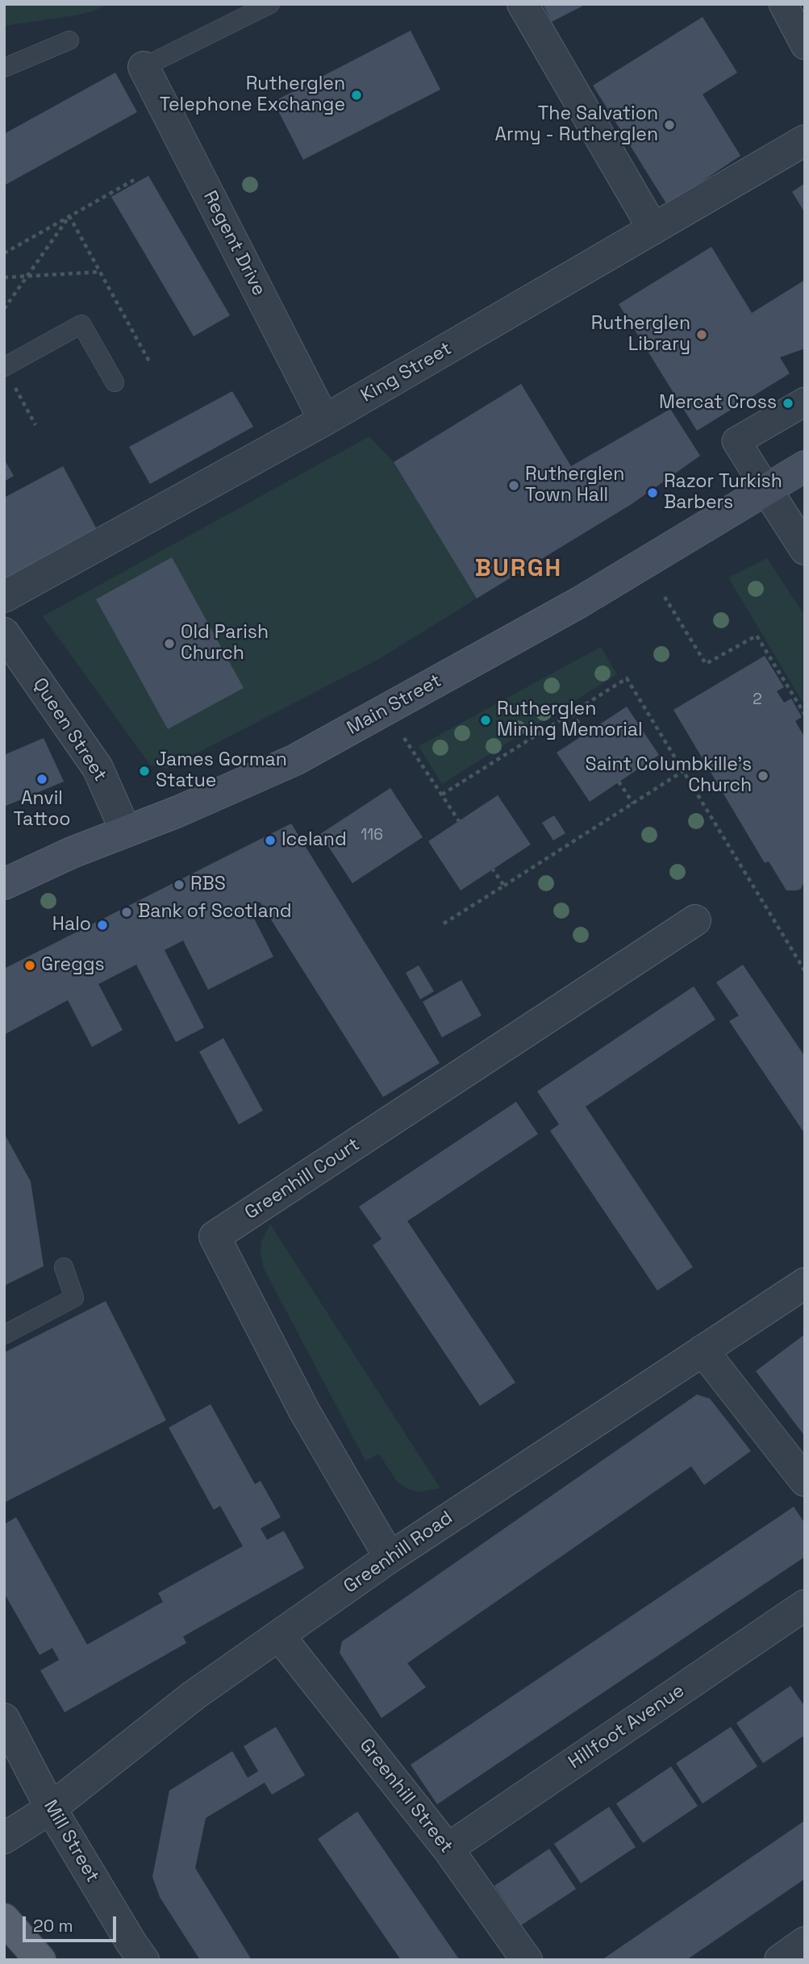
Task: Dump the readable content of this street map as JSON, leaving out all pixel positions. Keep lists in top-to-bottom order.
{
  "streets": {
    "main road": ["Main Street"],
    "street": [
      "Regent Drive",
      "King Street",
      "Queen Street",
      "Greenhill Court",
      "Greenhill Road",
      "Hillfoot Avenue",
      "Greenhill Street",
      "Mill Street"
    ]
  },
  "crossings": [
    ["Regent Drive", "King Street"],
    ["Main Street", "Queen Street"],
    ["Greenhill Court", "Greenhill Road"],
    ["Greenhill Road", "Greenhill Street"],
    ["Greenhill Road", "Mill Street"],
    ["Hillfoot Avenue", "Greenhill Street"]
  ],
  "districts": ["BURGH"],
  "places": [
    "Rutherglen Telephone Exchange",
    "The Salvation Army - Rutherglen",
    "Rutherglen Library",
    "Mercat Cross",
    "Rutherglen Town Hall",
    "Razor Turkish Barbers",
    "Old Parish Church",
    "Rutherglen Mining Memorial",
    "James Gorman Statue",
    "Saint Columbkille's Church",
    "Anvil Tattoo",
    "Iceland",
    "RBS",
    "Bank of Scotland",
    "Halo",
    "Greggs"
  ],
  "house_numbers": ["2", "116"],
  "scale_bar": "20 m"
}
